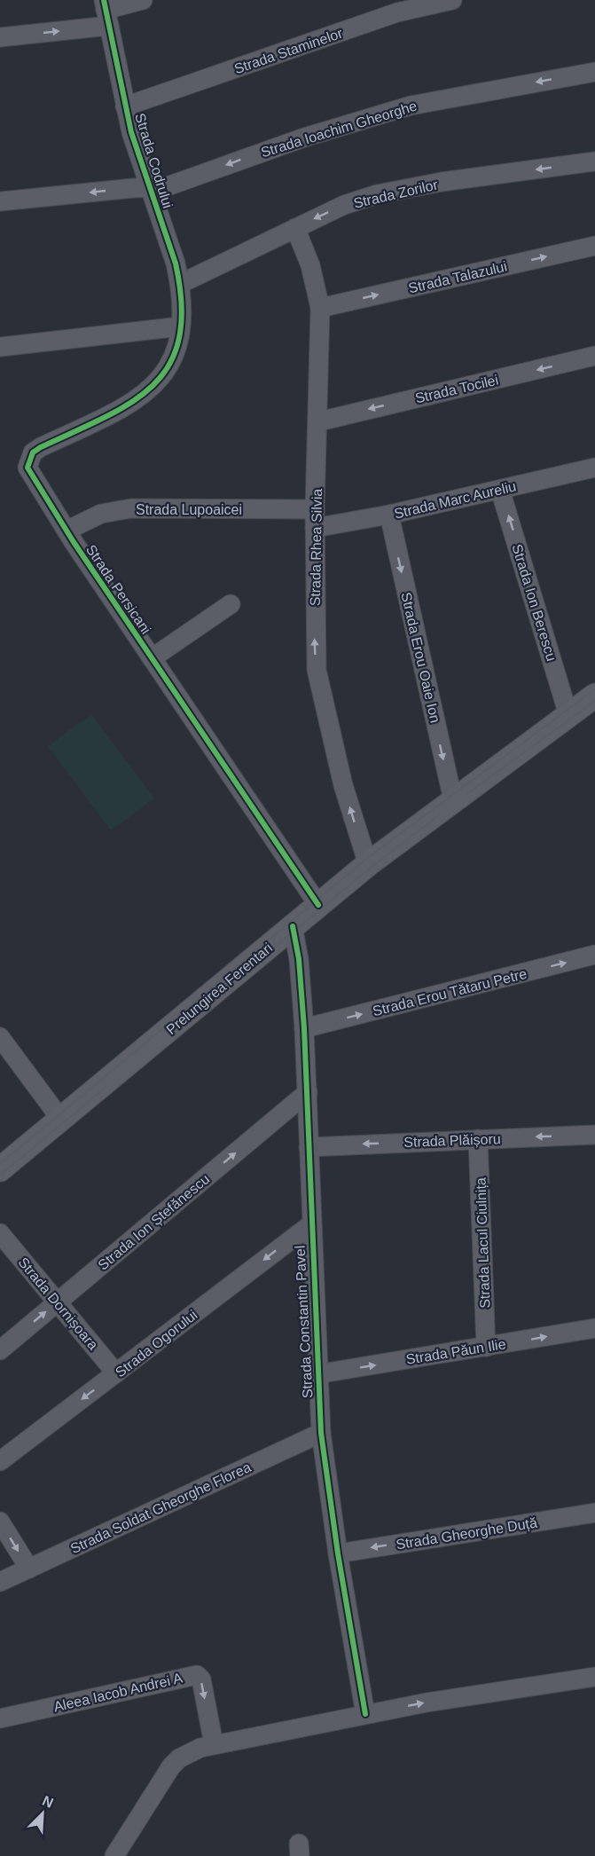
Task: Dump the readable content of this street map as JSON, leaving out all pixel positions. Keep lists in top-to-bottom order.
{
  "streets": {
    "main road": ["Prelungirea Ferentari"],
    "street": [
      "Strada Staminelor",
      "Strada Ioachim Gheorghe",
      "Strada Codrului",
      "Strada Zorilor",
      "Strada Talazului",
      "Strada Tocilei",
      "Strada Marc Aureliu",
      "Strada Lupoaicei",
      "Strada Rhea Silvia",
      "Strada Persicani",
      "Strada Ion Berescu",
      "Strada Erou Oaie Ion",
      "Strada Erou Tătaru Petre",
      "Strada Plăișoru",
      "Strada Ion Ștefănescu",
      "Strada Lacul Ciulnița",
      "Strada Dornișoara",
      "Strada Constantin Pavel",
      "Strada Ogorului",
      "Strada Păun Ilie",
      "Strada Soldat Gheorghe Florea",
      "Strada Gheorghe Duță",
      "Aleea Iacob Andrei A"
    ]
  },
  "crossings": [
    ["Strada Staminelor", "Strada Codrului"],
    ["Strada Ioachim Gheorghe", "Strada Codrului"],
    ["Strada Codrului", "Strada Zorilor"],
    ["Strada Codrului", "Strada Persicani"],
    ["Strada Zorilor", "Strada Rhea Silvia"],
    ["Strada Talazului", "Strada Rhea Silvia"],
    ["Strada Tocilei", "Strada Rhea Silvia"],
    ["Strada Marc Aureliu", "Strada Rhea Silvia"],
    ["Strada Marc Aureliu", "Strada Ion Berescu"],
    ["Strada Marc Aureliu", "Strada Erou Oaie Ion"],
    ["Strada Lupoaicei", "Strada Rhea Silvia"],
    ["Strada Lupoaicei", "Strada Persicani"],
    ["Strada Rhea Silvia", "Prelungirea Ferentari"],
    ["Strada Persicani", "Prelungirea Ferentari"],
    ["Strada Ion Berescu", "Prelungirea Ferentari"],
    ["Strada Erou Oaie Ion", "Prelungirea Ferentari"],
    ["Prelungirea Ferentari", "Strada Constantin Pavel"],
    ["Strada Erou Tătaru Petre", "Strada Constantin Pavel"],
    ["Strada Plăișoru", "Strada Lacul Ciulnița"],
    ["Strada Plăișoru", "Strada Constantin Pavel"],
    ["Strada Ion Ștefănescu", "Strada Dornișoara"],
    ["Strada Ion Ștefănescu", "Strada Constantin Pavel"],
    ["Strada Lacul Ciulnița", "Strada Păun Ilie"],
    ["Strada Dornișoara", "Strada Ogorului"],
    ["Strada Constantin Pavel", "Strada Ogorului"],
    ["Strada Constantin Pavel", "Strada Păun Ilie"],
    ["Strada Constantin Pavel", "Strada Soldat Gheorghe Florea"],
    ["Strada Constantin Pavel", "Strada Gheorghe Duță"]
  ],
  "one_way": [
    "Strada Zorilor",
    "Strada Talazului",
    "Strada Tocilei",
    "Strada Rhea Silvia",
    "Strada Ion Berescu",
    "Strada Erou Oaie Ion",
    "Strada Erou Tătaru Petre",
    "Strada Plăișoru",
    "Strada Ion Ștefănescu",
    "Strada Ogorului",
    "Strada Păun Ilie"
  ],
  "north": "top right"
}
